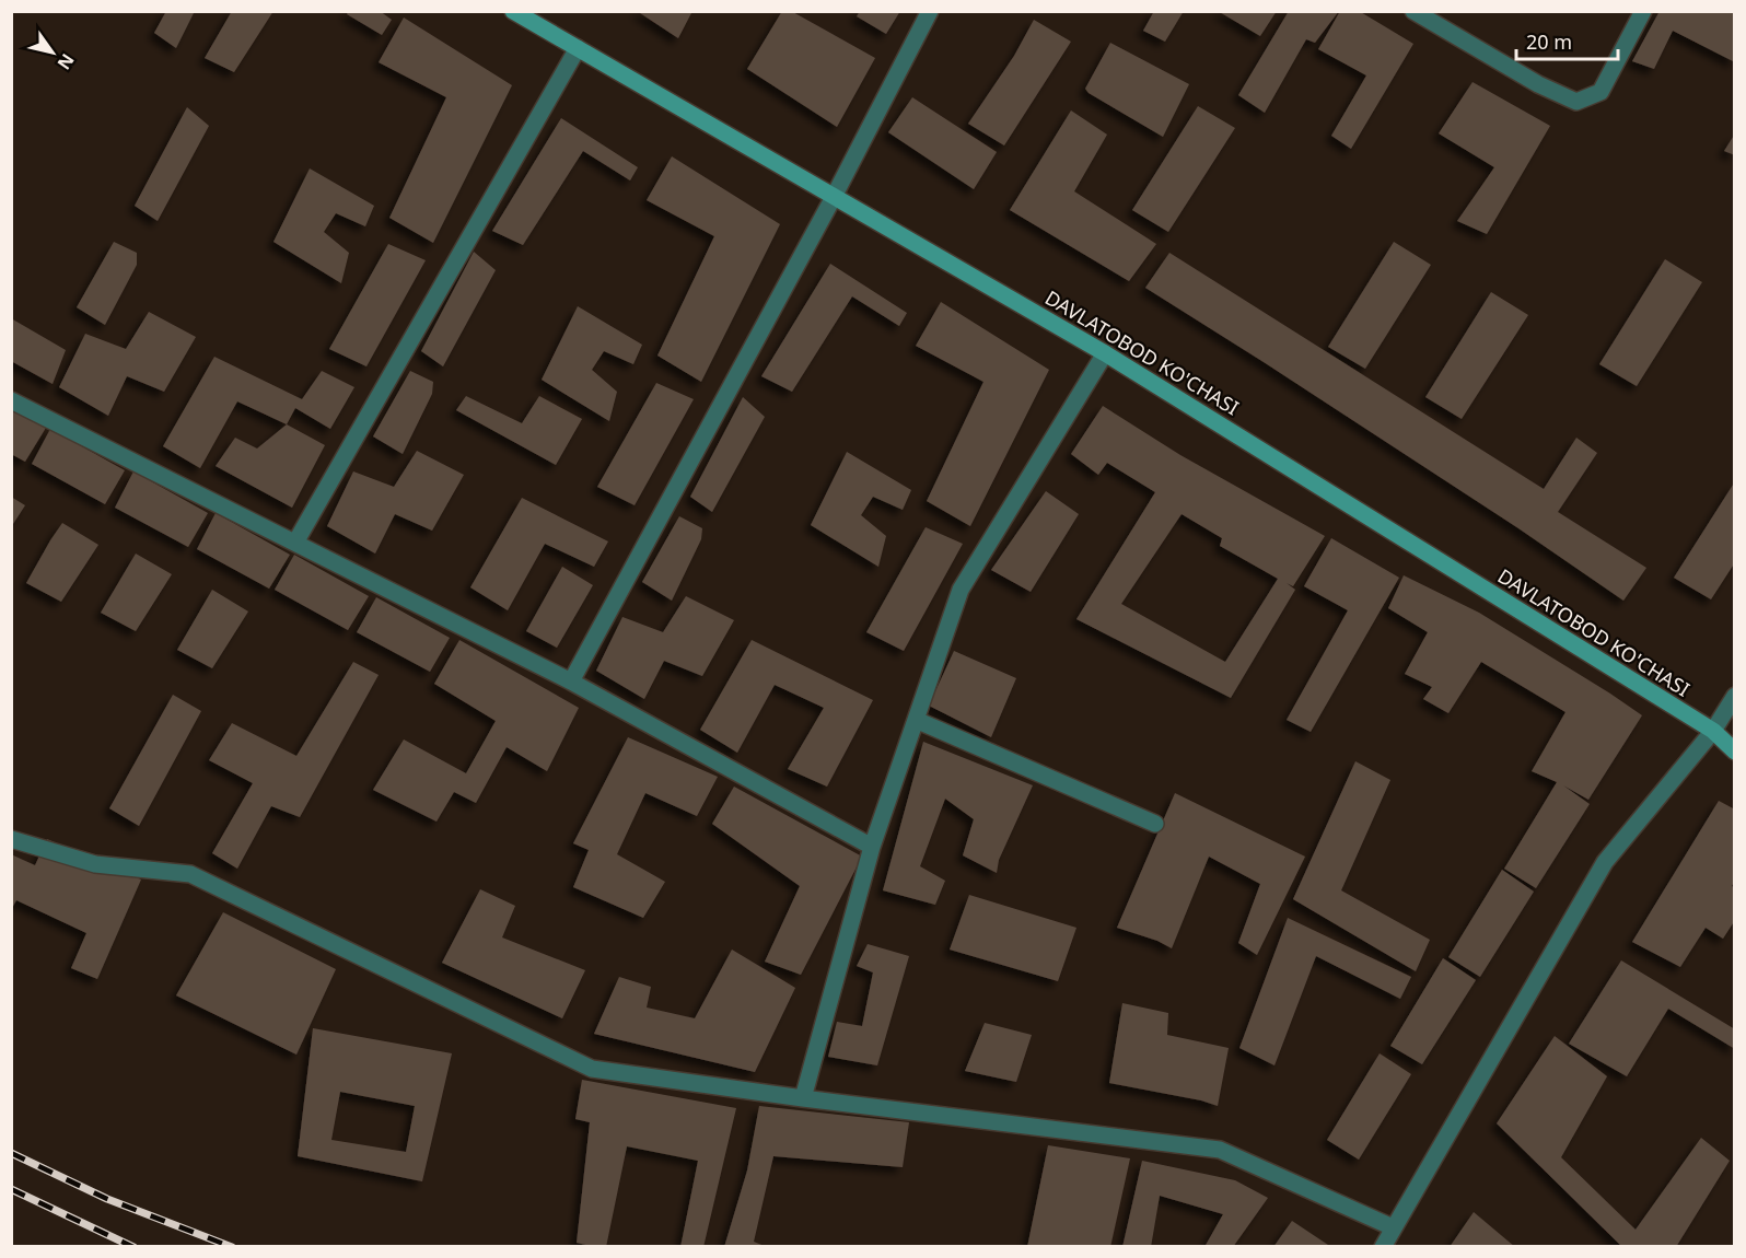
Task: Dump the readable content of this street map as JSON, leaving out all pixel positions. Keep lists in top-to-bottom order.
{
  "streets": {
    "street": ["DAVLATOBOD KO'CHASI"]
  },
  "scale_bar": "20 m",
  "north": "bottom right"
}
